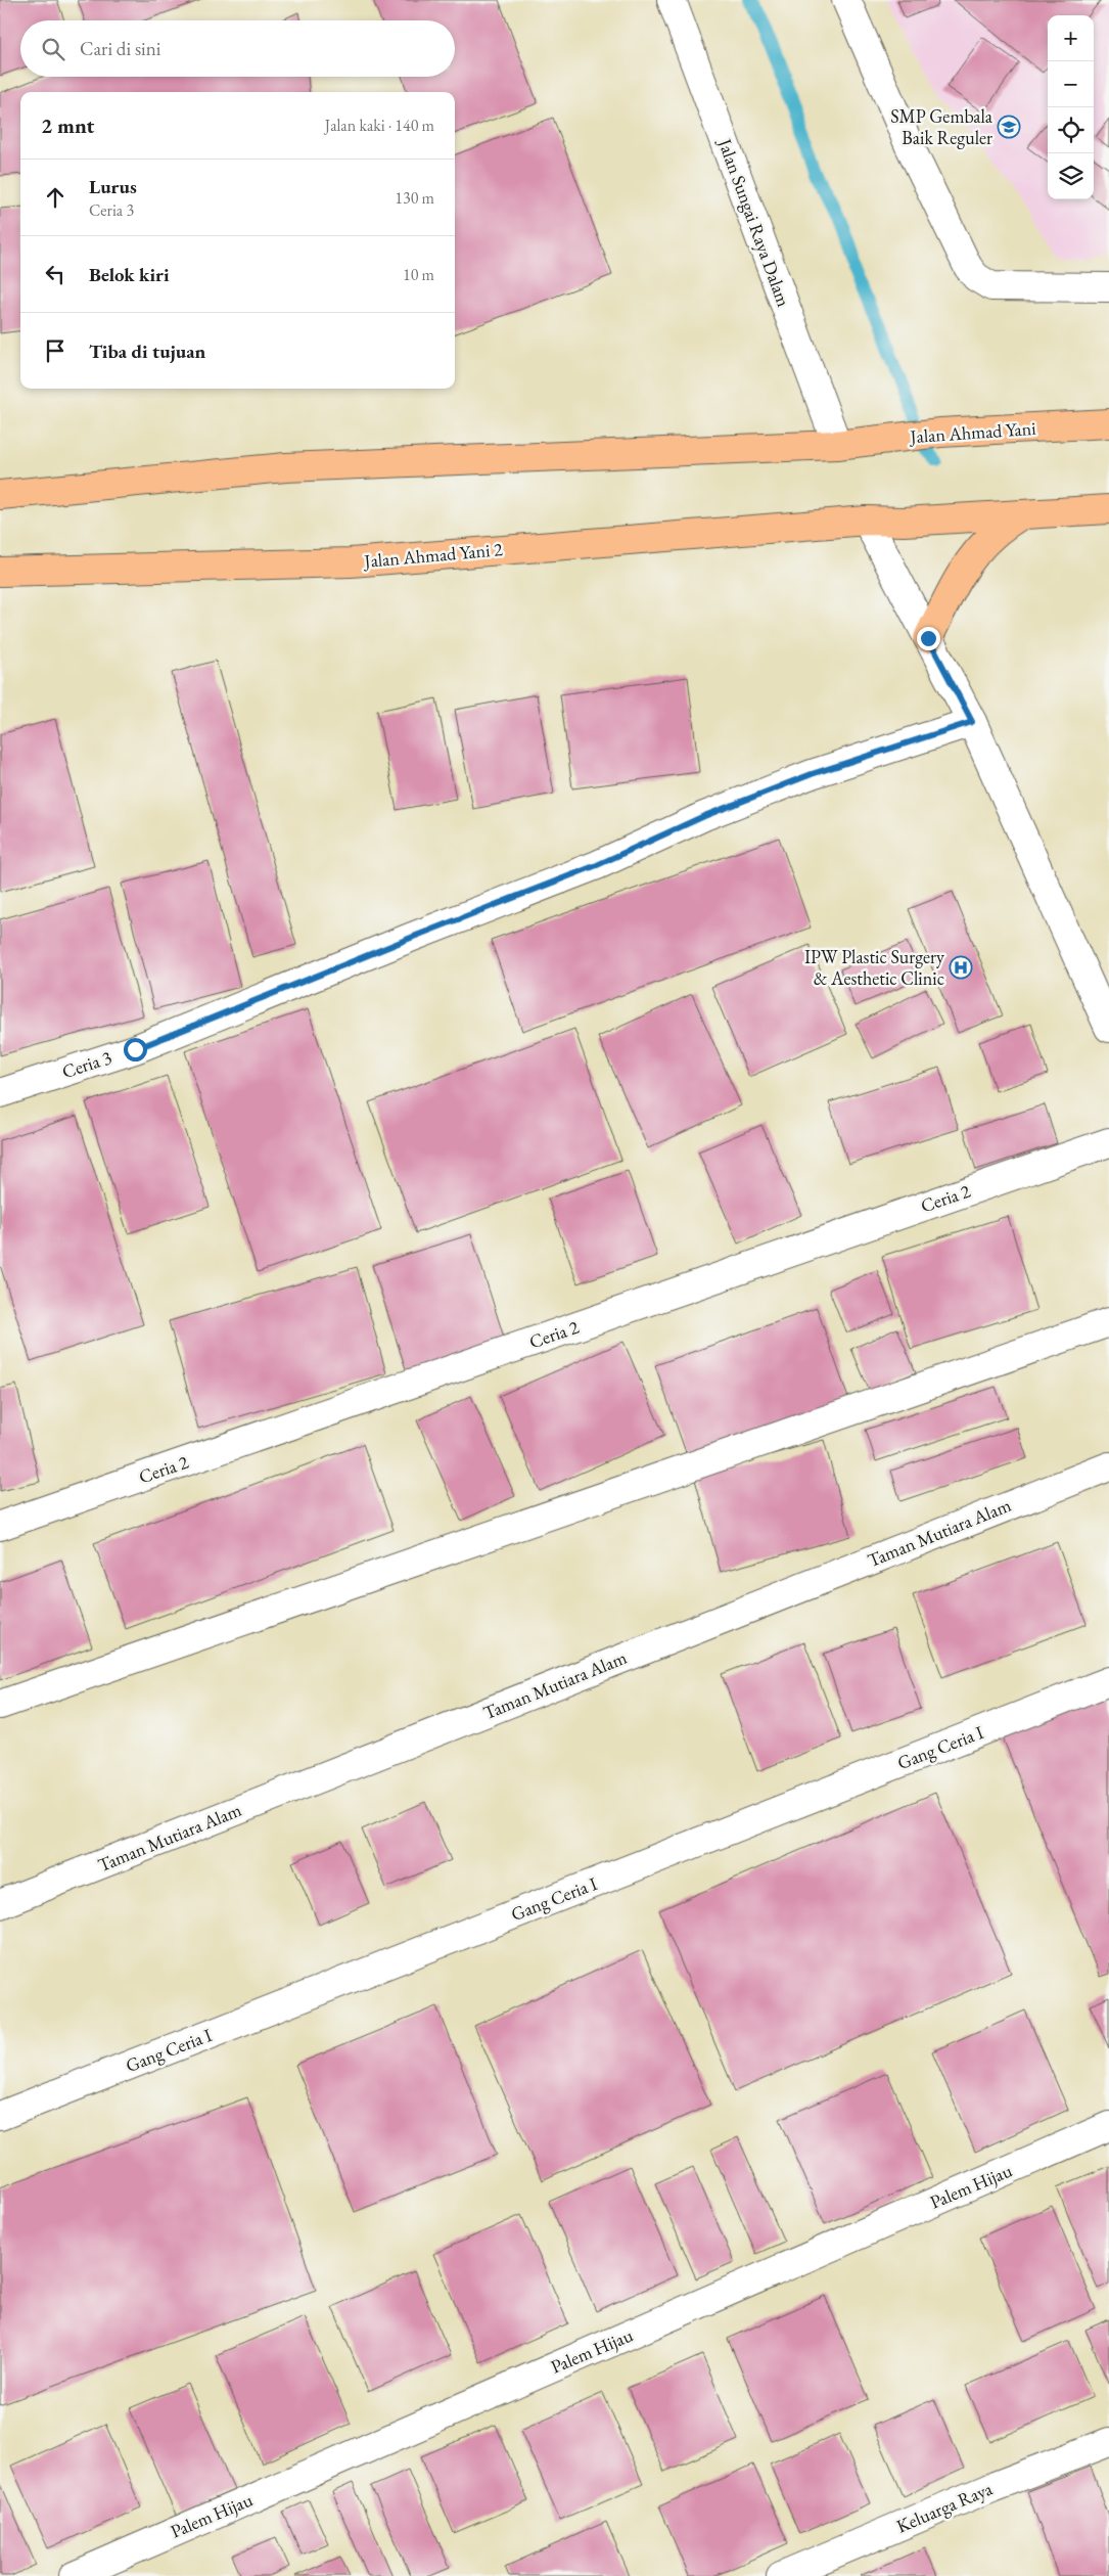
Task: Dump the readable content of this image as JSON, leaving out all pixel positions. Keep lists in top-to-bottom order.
{
  "streets": {
    "highway": ["Jalan Ahmad Yani", "Jalan Ahmad Yani 2"],
    "street": [
      "Jalan Sungai Raya Dalam",
      "Ceria 3",
      "Ceria 2",
      "Taman Mutiara Alam",
      "Gang Ceria I",
      "Palem Hijau",
      "Keluarga Raya"
    ]
  },
  "crossings": [
    ["Jalan Sungai Raya Dalam", "Jalan Ahmad Yani"]
  ],
  "places": {
    "school or university": ["SMP Gembala Baik Reguler"],
    "hospital": ["IPW Plastic Surgery & Aesthetic Clinic"]
  },
  "page": {
    "map_buttons": ["+", "−"],
    "search": "Cari di sini",
    "heading": ["2 mnt", "Jalan kaki · 140 m"],
    "list": [
      ["Lurus", "Ceria 3", "130 m"],
      ["Belok kiri", "10 m"],
      "Tiba di tujuan"
    ]
  }
}
